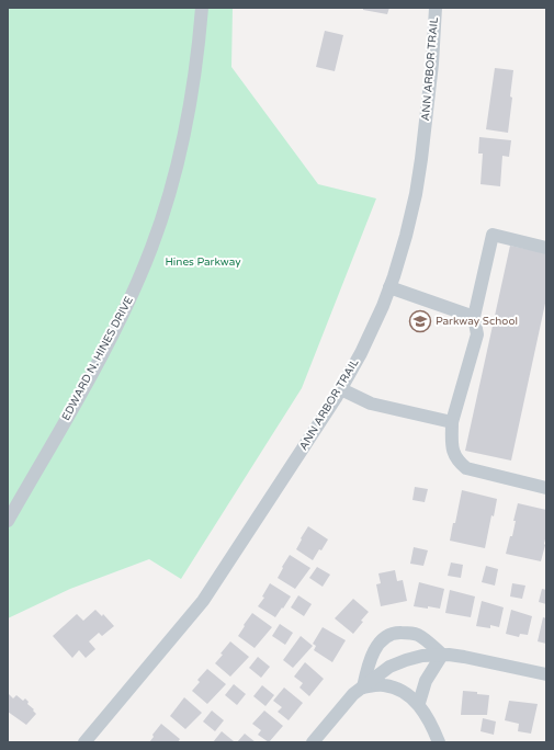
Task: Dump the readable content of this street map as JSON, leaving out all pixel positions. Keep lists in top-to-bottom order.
{
  "streets": {
    "street": ["ANN ARBOR TRAIL", "EDWARD N. HINES DRIVE"]
  },
  "parks": ["Hines Parkway"],
  "places": {
    "school or university": ["Parkway School"]
  }
}
